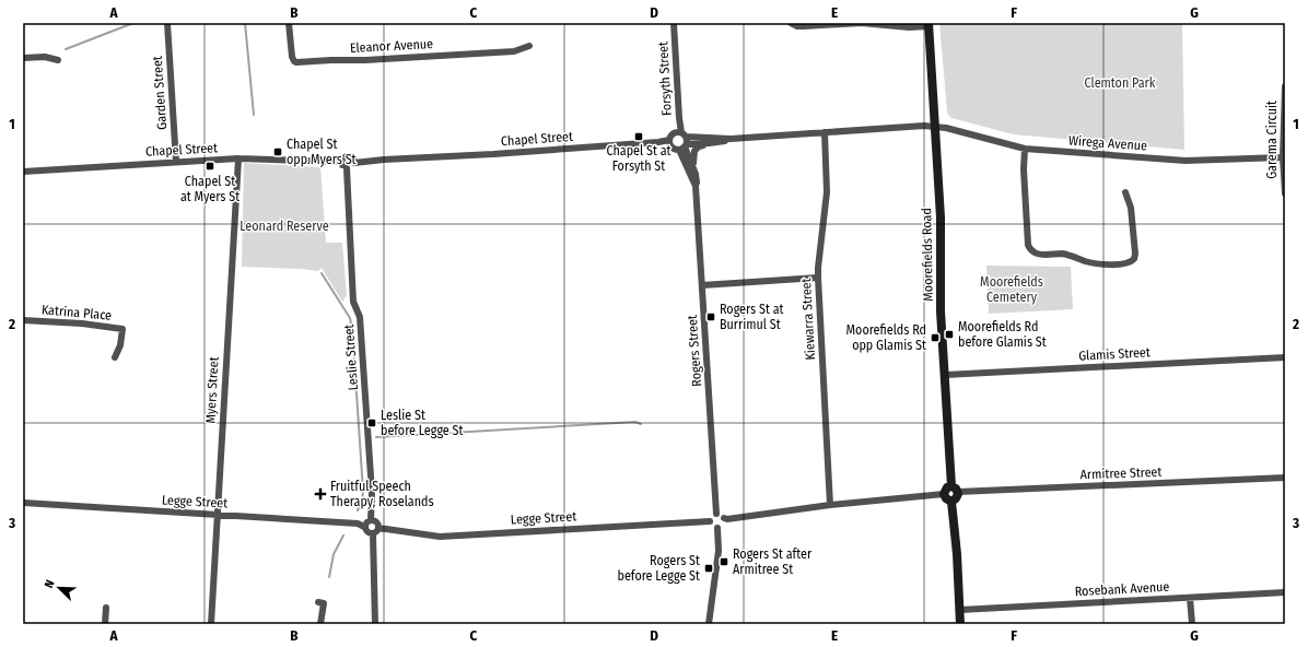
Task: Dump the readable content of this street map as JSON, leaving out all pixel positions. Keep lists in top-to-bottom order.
{
  "streets": {
    "main road": ["Moorefields Road"],
    "street": [
      "Eleanor Avenue",
      "Forsyth Street",
      "Garden Street",
      "Chapel Street",
      "Garema Circuit",
      "Wirega Avenue",
      "Katrina Place",
      "Kiewarra Street",
      "Rogers Street",
      "Glamis Street",
      "Leslie Street",
      "Myers Street",
      "Armitree Street",
      "Legge Street",
      "Rosebank Avenue"
    ]
  },
  "crossings": [
    ["Forsyth Street", "Rogers Street"],
    ["Garden Street", "Chapel Street"],
    ["Chapel Street", "Leslie Street"],
    ["Chapel Street", "Myers Street"],
    ["Garema Circuit", "Wirega Avenue"],
    ["Wirega Avenue", "Moorefields Road"],
    ["Moorefields Road", "Glamis Street"],
    ["Moorefields Road", "Armitree Street"],
    ["Rogers Street", "Legge Street"],
    ["Leslie Street", "Legge Street"],
    ["Myers Street", "Legge Street"]
  ],
  "parks": ["Clemton Park", "Leonard Reserve", "Moorefields Cemetery"],
  "places": {
    "transit": [
      "Chapel St at Forsyth St",
      "Chapel St opp Myers St",
      "Chapel St at Myers St",
      "Rogers St at Burrimul St",
      "Moorefields Rd before Glamis St",
      "Moorefields Rd opp Glamis St",
      "Leslie St before Legge St",
      "Rogers St after Armitree St",
      "Rogers St before Legge St"
    ],
    "health": ["Fruitful Speech Therapy, Roselands"]
  },
  "north": "top left",
  "grid": {
    "columns": [
      "A",
      "B",
      "C",
      "D",
      "E",
      "F",
      "G"
    ],
    "rows": ["1", "2", "3"]
  }
}
